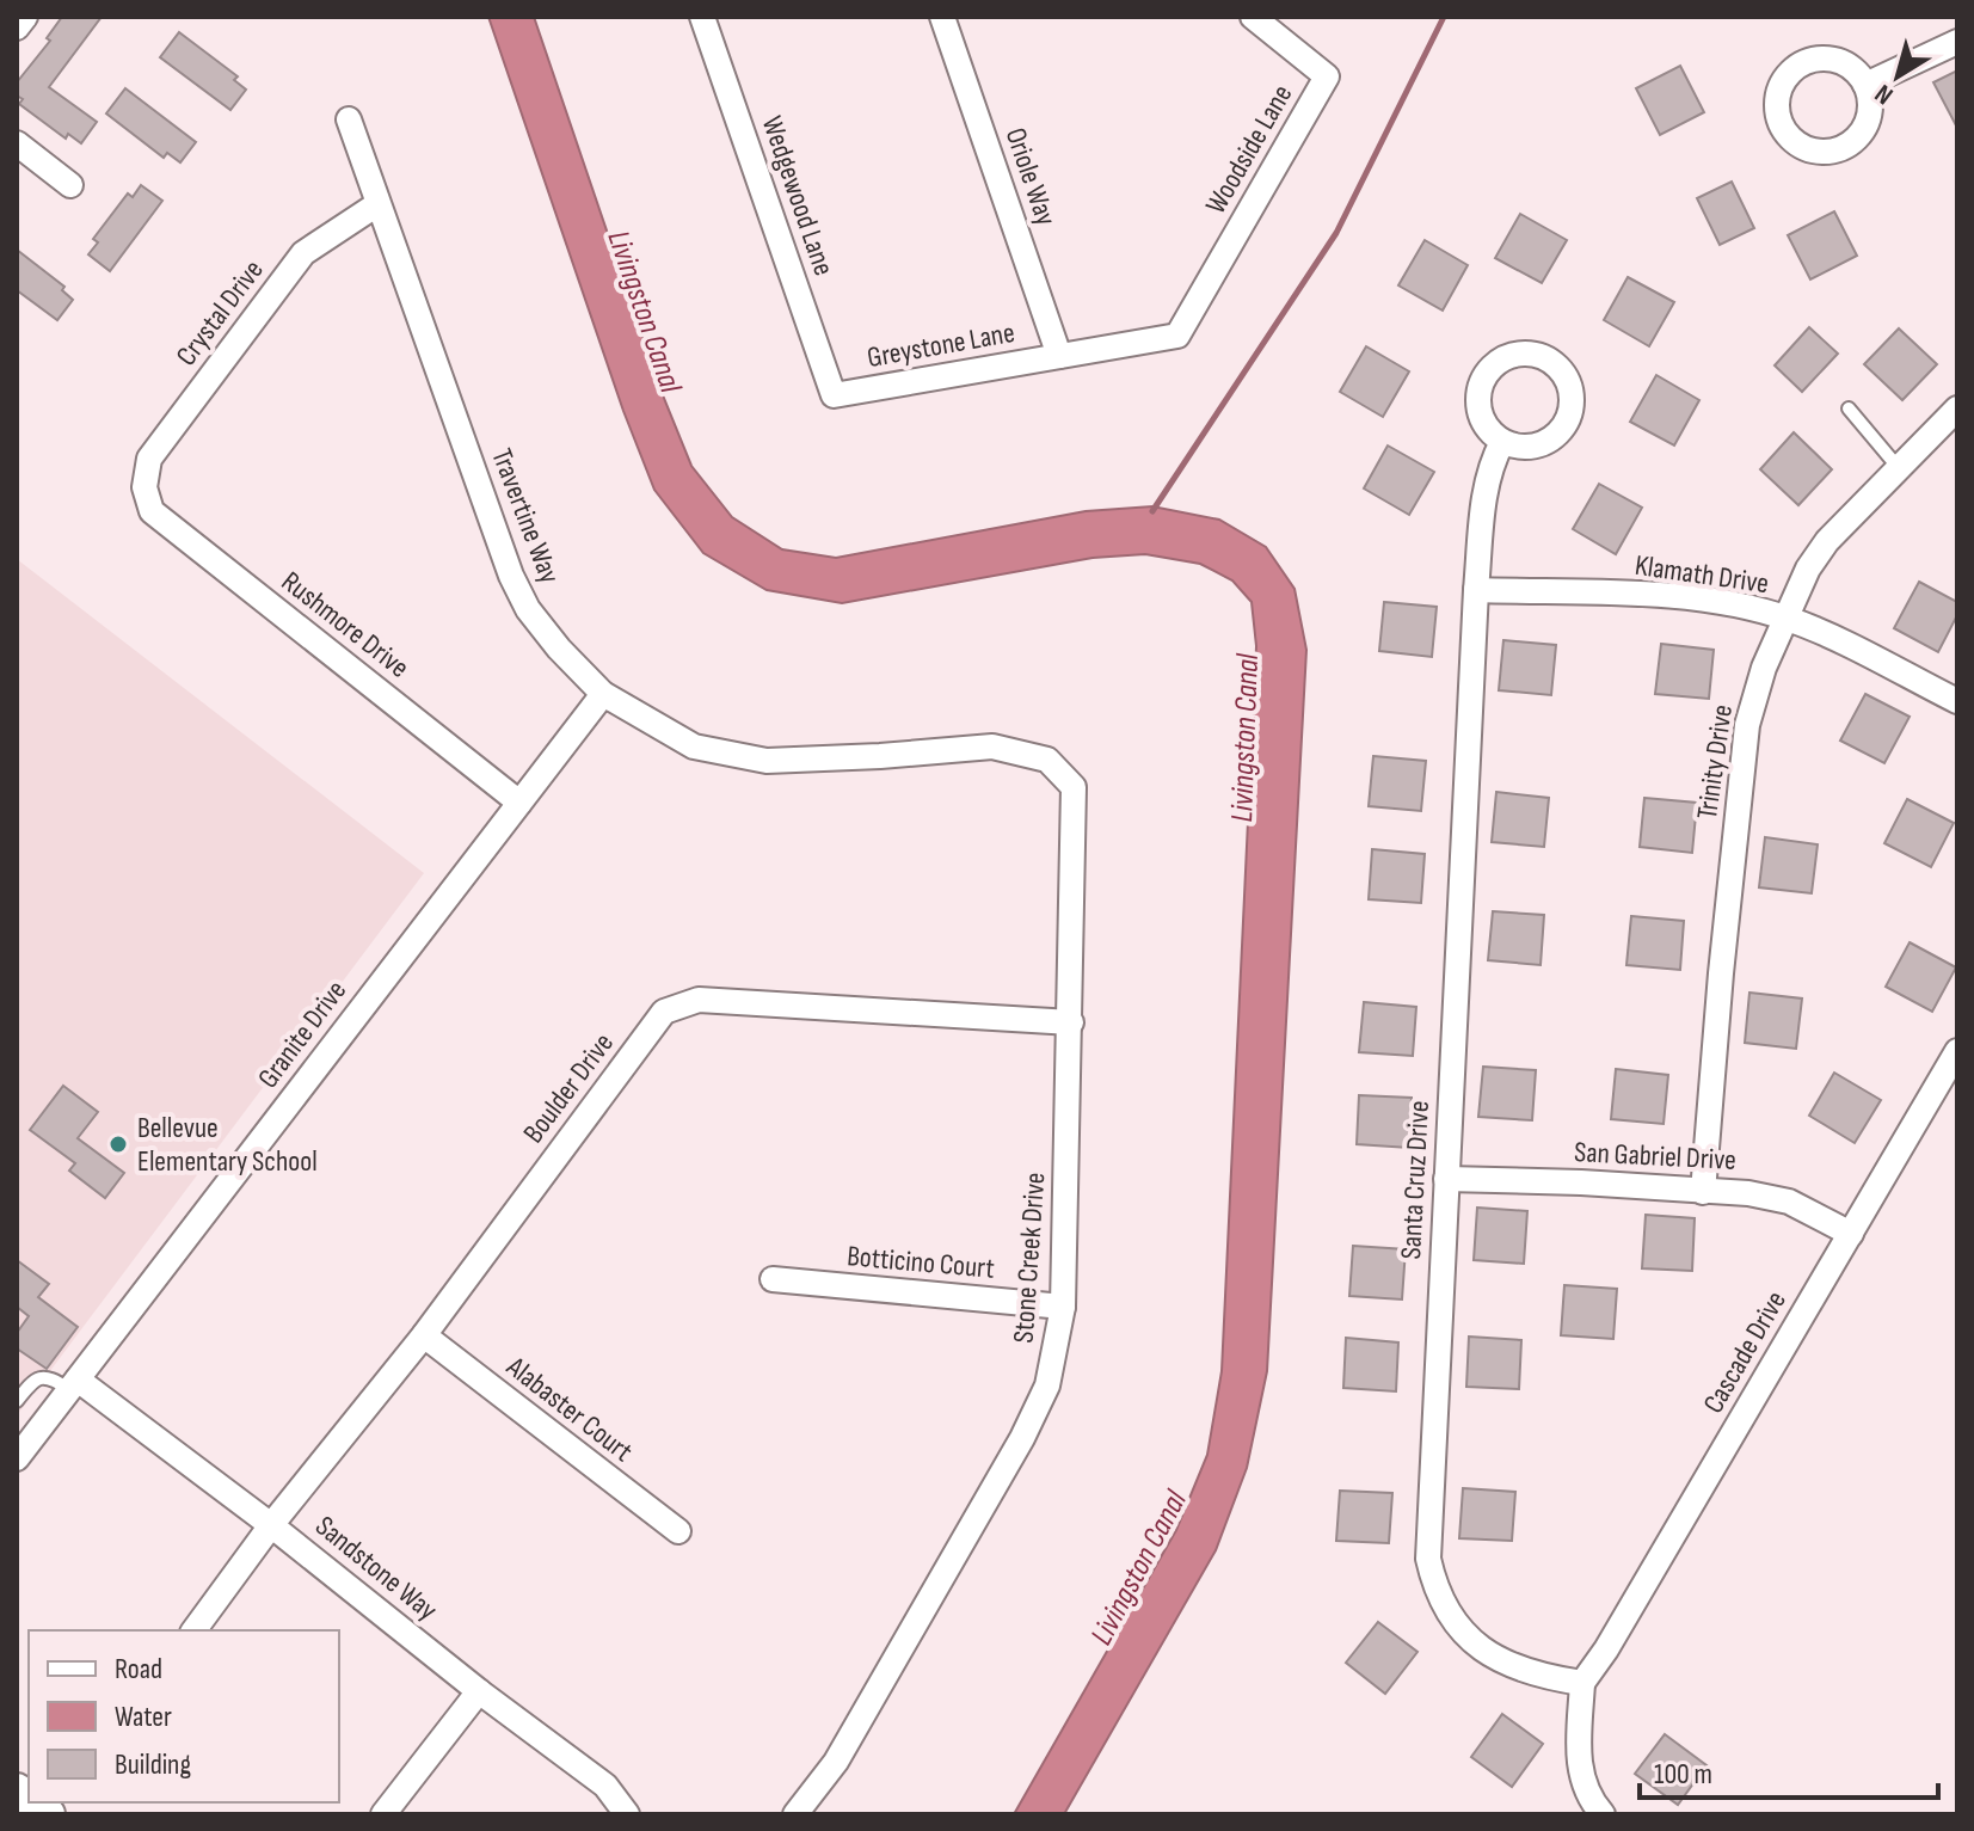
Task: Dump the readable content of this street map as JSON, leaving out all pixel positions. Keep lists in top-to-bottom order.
{
  "streets": {
    "street": [
      "Woodside Lane",
      "Oriole Way",
      "Wedgewood Lane",
      "Crystal Drive",
      "Greystone Lane",
      "Travertine Way",
      "Klamath Drive",
      "Rushmore Drive",
      "Trinity Drive",
      "Granite Drive",
      "Boulder Drive",
      "San Gabriel Drive",
      "Santa Cruz Drive",
      "Stone Creek Drive",
      "Botticino Court",
      "Cascade Drive",
      "Alabaster Court",
      "Sandstone Way"
    ]
  },
  "crossings": [
    ["Woodside Lane", "Greystone Lane"],
    ["Oriole Way", "Greystone Lane"],
    ["Wedgewood Lane", "Greystone Lane"],
    ["Crystal Drive", "Travertine Way"],
    ["Crystal Drive", "Rushmore Drive"],
    ["Travertine Way", "Granite Drive"],
    ["Travertine Way", "Stone Creek Drive"],
    ["Klamath Drive", "Trinity Drive"],
    ["Klamath Drive", "Santa Cruz Drive"],
    ["Rushmore Drive", "Granite Drive"],
    ["Trinity Drive", "San Gabriel Drive"],
    ["Granite Drive", "Sandstone Way"],
    ["Boulder Drive", "Stone Creek Drive"],
    ["Boulder Drive", "Alabaster Court"],
    ["Boulder Drive", "Sandstone Way"],
    ["San Gabriel Drive", "Santa Cruz Drive"],
    ["San Gabriel Drive", "Cascade Drive"],
    ["Santa Cruz Drive", "Cascade Drive"],
    ["Stone Creek Drive", "Botticino Court"]
  ],
  "water": ["Livingston Canal"],
  "places": ["Bellevue Elementary School"],
  "legend": ["Road", "Water", "Building"],
  "scale_bar": "100 m",
  "north": "bottom left"
}
